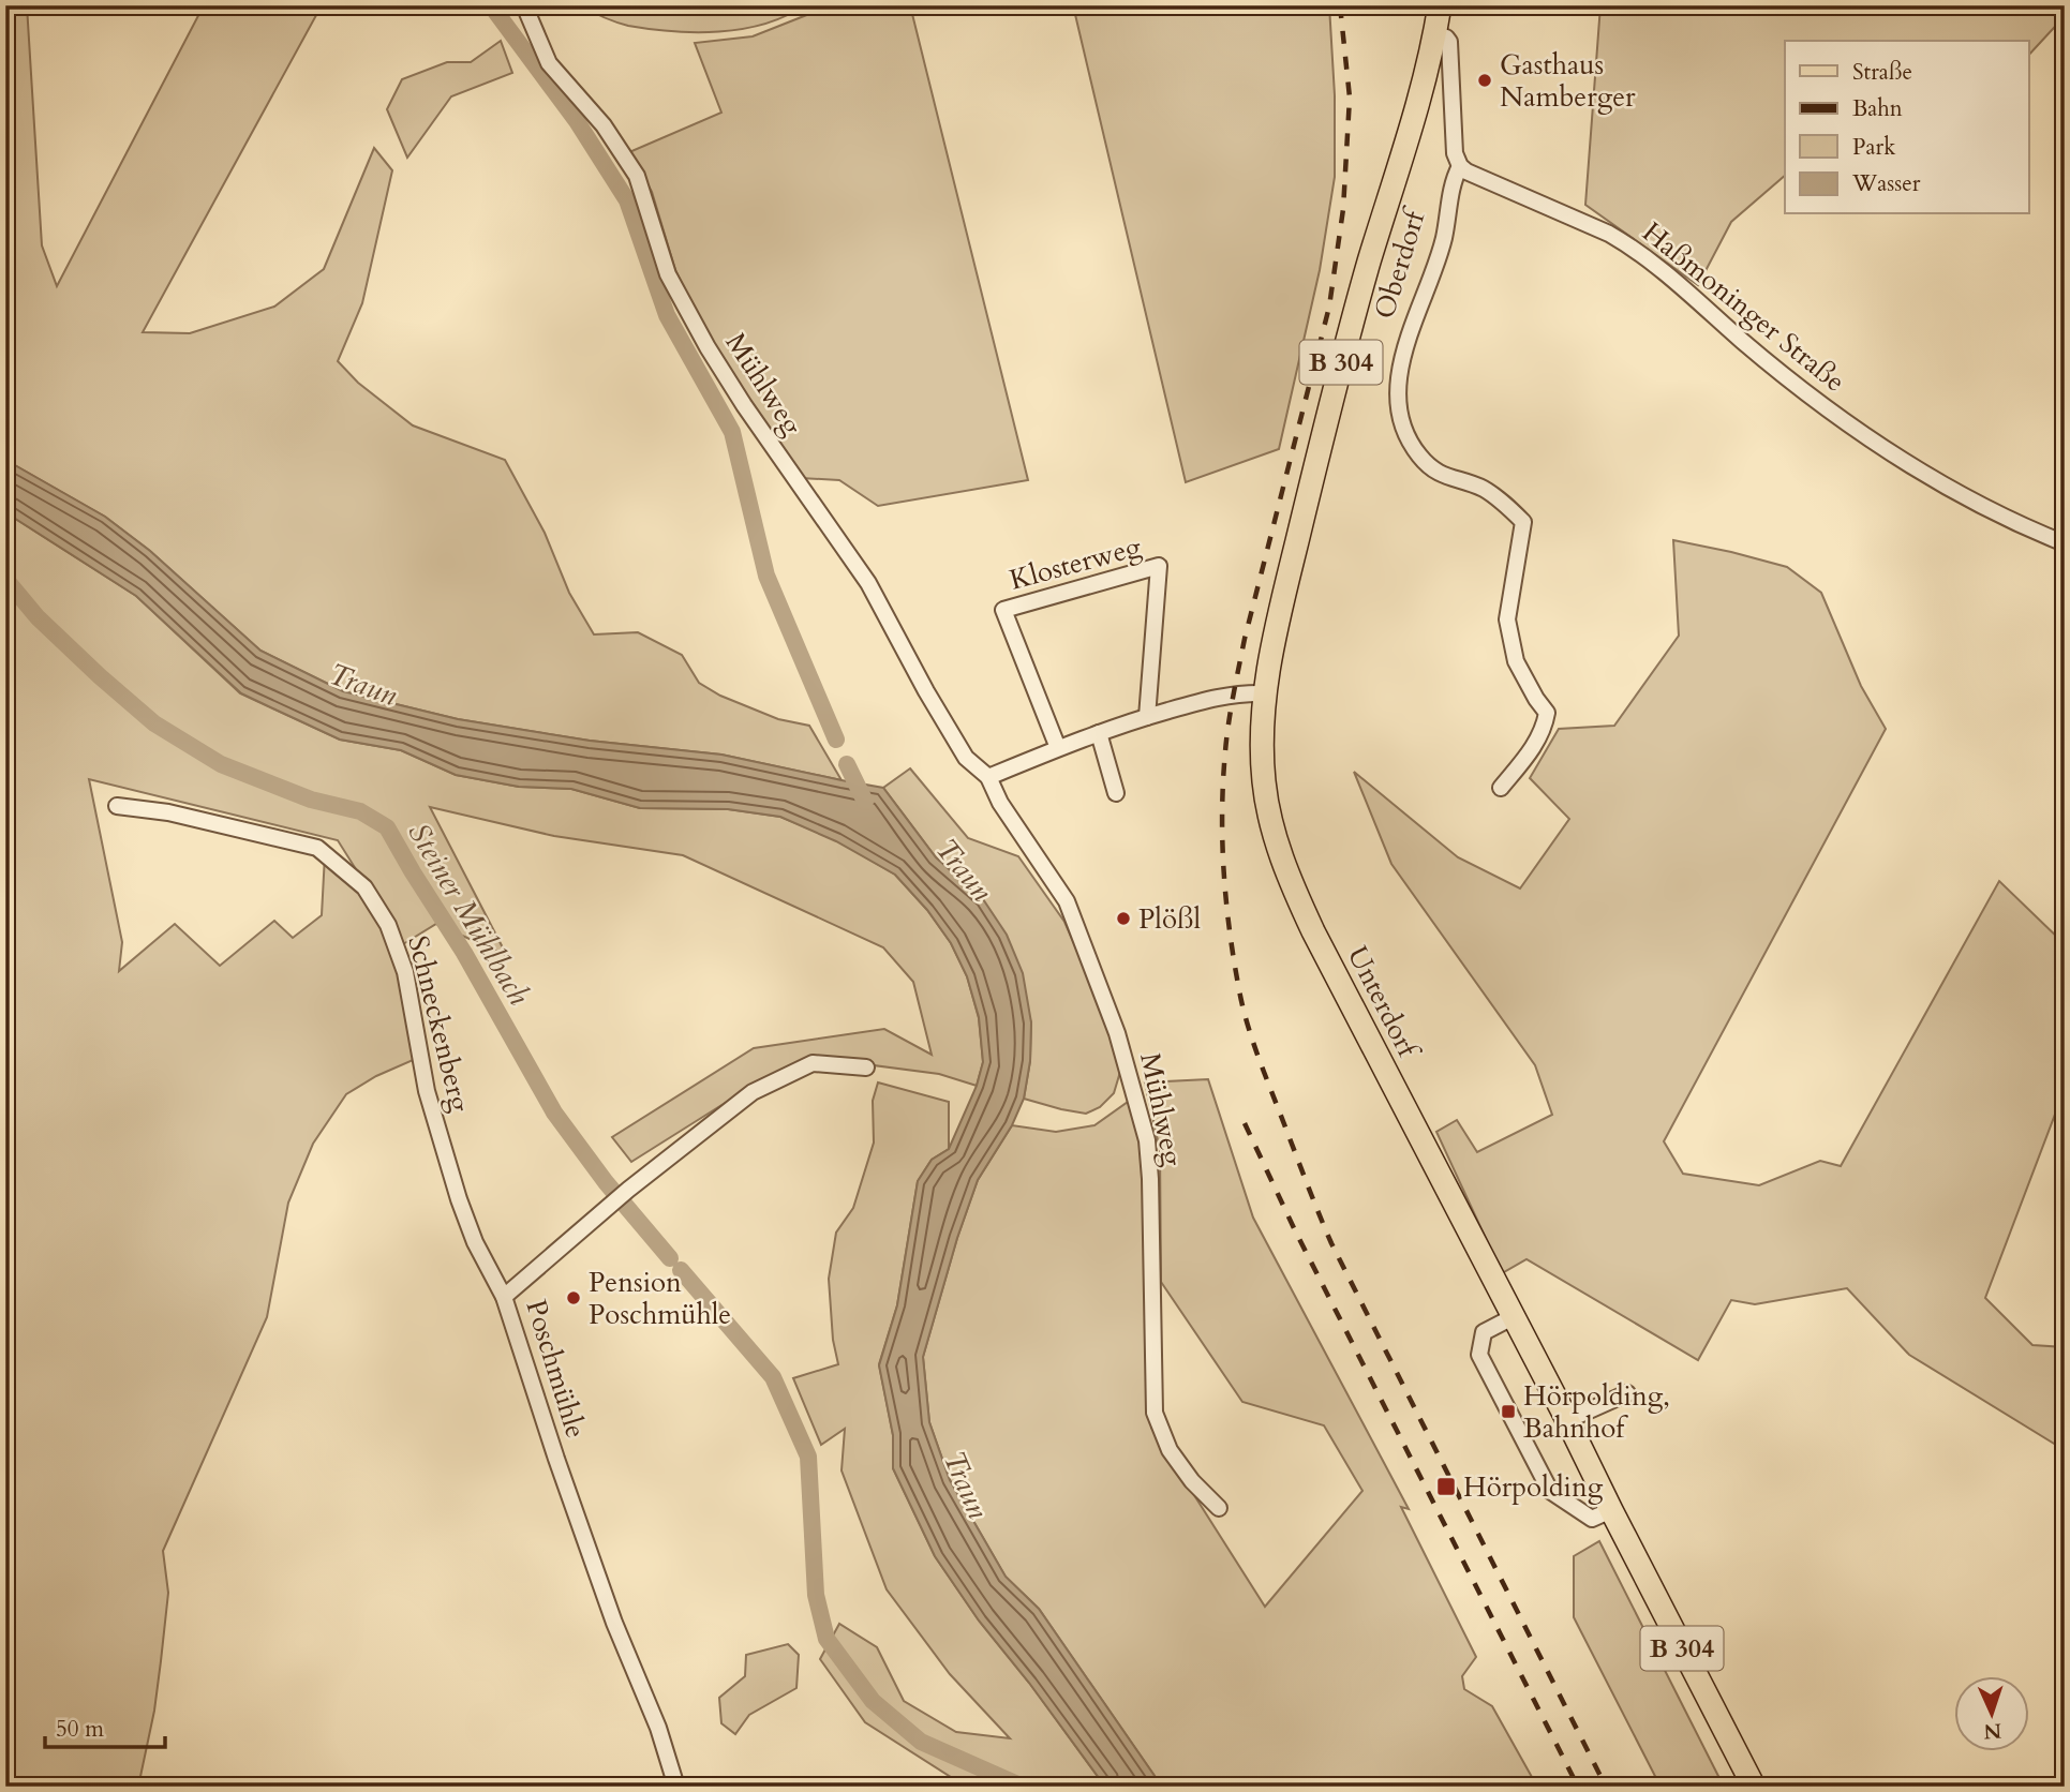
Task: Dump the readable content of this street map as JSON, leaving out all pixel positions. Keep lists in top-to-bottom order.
{
  "streets": {
    "main road": ["Oberdorf", "B 304", "Unterdorf"],
    "street": [
      "Haßmoninger Straße",
      "Mühlweg",
      "Klosterweg",
      "Schneckenberg",
      "Poschmühle"
    ]
  },
  "crossings": [
    ["Oberdorf", "Haßmoninger Straße"],
    ["Oberdorf", "Unterdorf"],
    ["Schneckenberg", "Poschmühle"]
  ],
  "water": ["Traun", "Steiner Mühlbach"],
  "places": {
    "other": ["Gasthaus Namberger", "Plößl", "Pension Poschmühle"],
    "transit": ["Hörpolding, Bahnhof", "Hörpolding"]
  },
  "legend": [
    "Straße",
    "Bahn",
    "Park",
    "Wasser"
  ],
  "scale_bar": "50 m",
  "north": "bottom"
}
